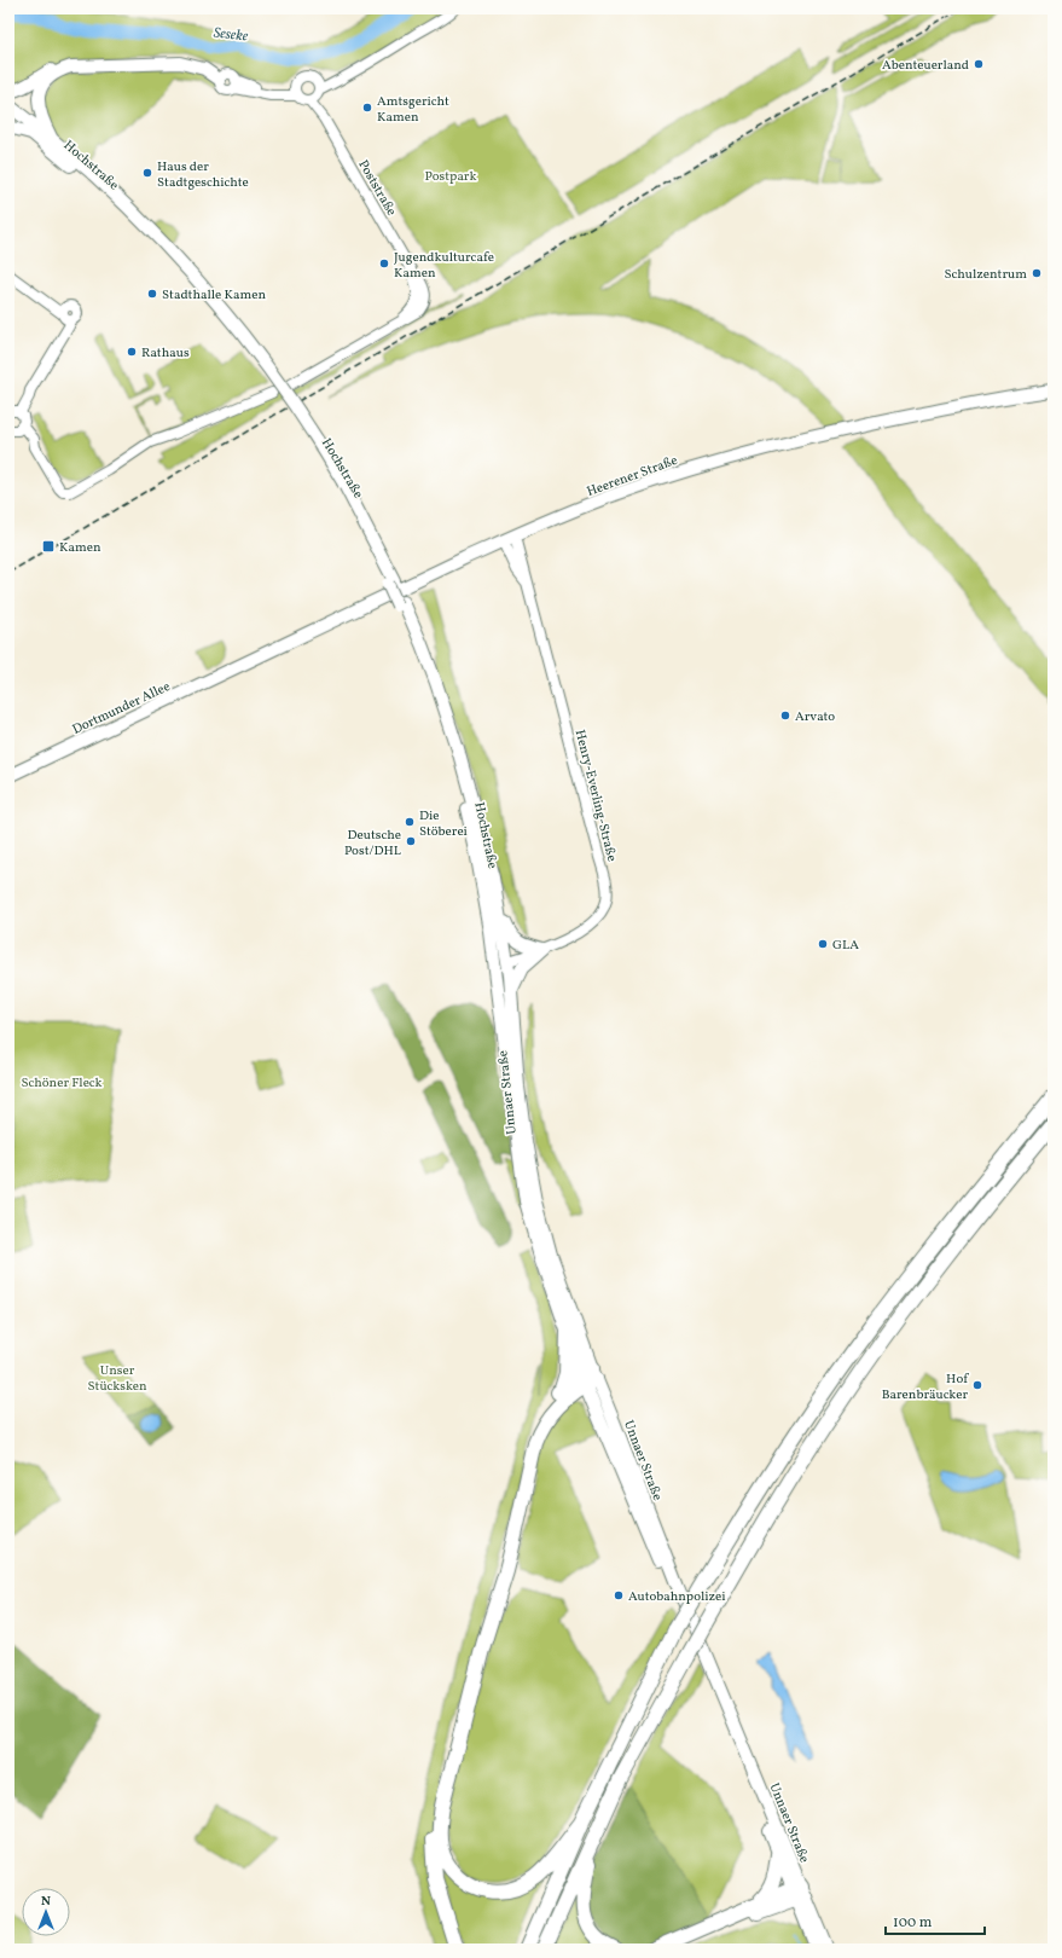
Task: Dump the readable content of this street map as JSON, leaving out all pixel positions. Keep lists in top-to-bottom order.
{
  "streets": {
    "main road": [
      "Hochstraße",
      "Heerener Straße",
      "Dortmunder Allee",
      "Unnaer Straße"
    ],
    "street": ["Poststraße", "Henry-Everling-Straße"]
  },
  "crossings": [
    ["Hochstraße", "Unnaer Straße"],
    ["Heerener Straße", "Dortmunder Allee"],
    ["Heerener Straße", "Henry-Everling-Straße"],
    ["Henry-Everling-Straße", "Unnaer Straße"]
  ],
  "water": ["Seseke"],
  "parks": ["Postpark", "Schöner Fleck", "Unser Stücksken"],
  "places": {
    "other": [
      "Abenteuerland",
      "Amtsgericht Kamen",
      "Haus der Stadtgeschichte",
      "Jugendkulturcafe Kamen",
      "Schulzentrum",
      "Stadthalle Kamen",
      "Rathaus",
      "Arvato",
      "Die Stöberei",
      "Deutsche Post/DHL",
      "GLA",
      "Hof Barenbräucker",
      "Autobahnpolizei"
    ],
    "transit": ["Kamen"]
  },
  "scale_bar": "100 m",
  "north": "top"
}
